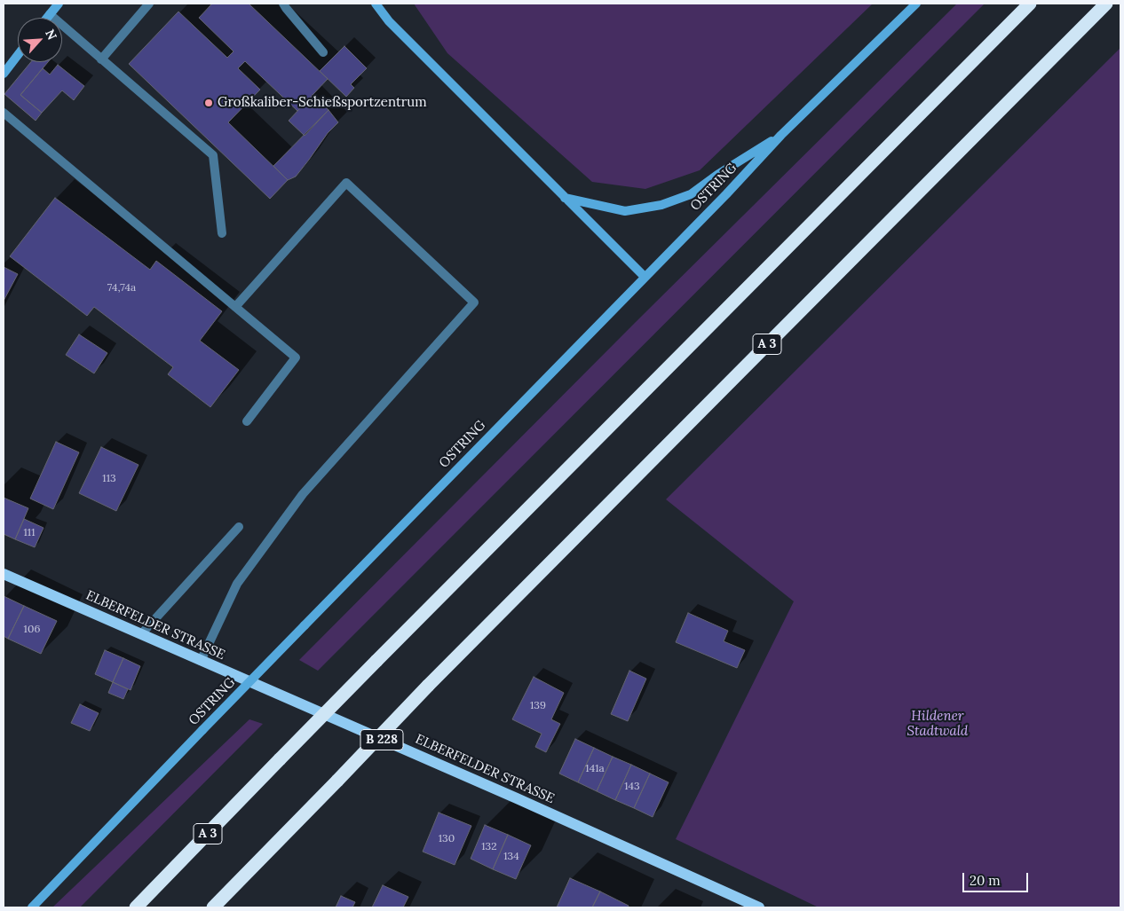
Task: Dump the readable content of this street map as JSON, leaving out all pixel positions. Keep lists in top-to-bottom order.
{
  "streets": {
    "highway": ["A 3"],
    "main road": ["OSTRING", "ELBERFELDER STRASSE", "B 228"]
  },
  "parks": ["Hildener Stadtwald"],
  "places": ["Großkaliber-Schießsportzentrum"],
  "house_numbers": [
    "74,74a",
    "113",
    "111",
    "106",
    "139",
    "141a",
    "143",
    "130",
    "132",
    "134"
  ],
  "scale_bar": "20 m",
  "north": "top right"
}
